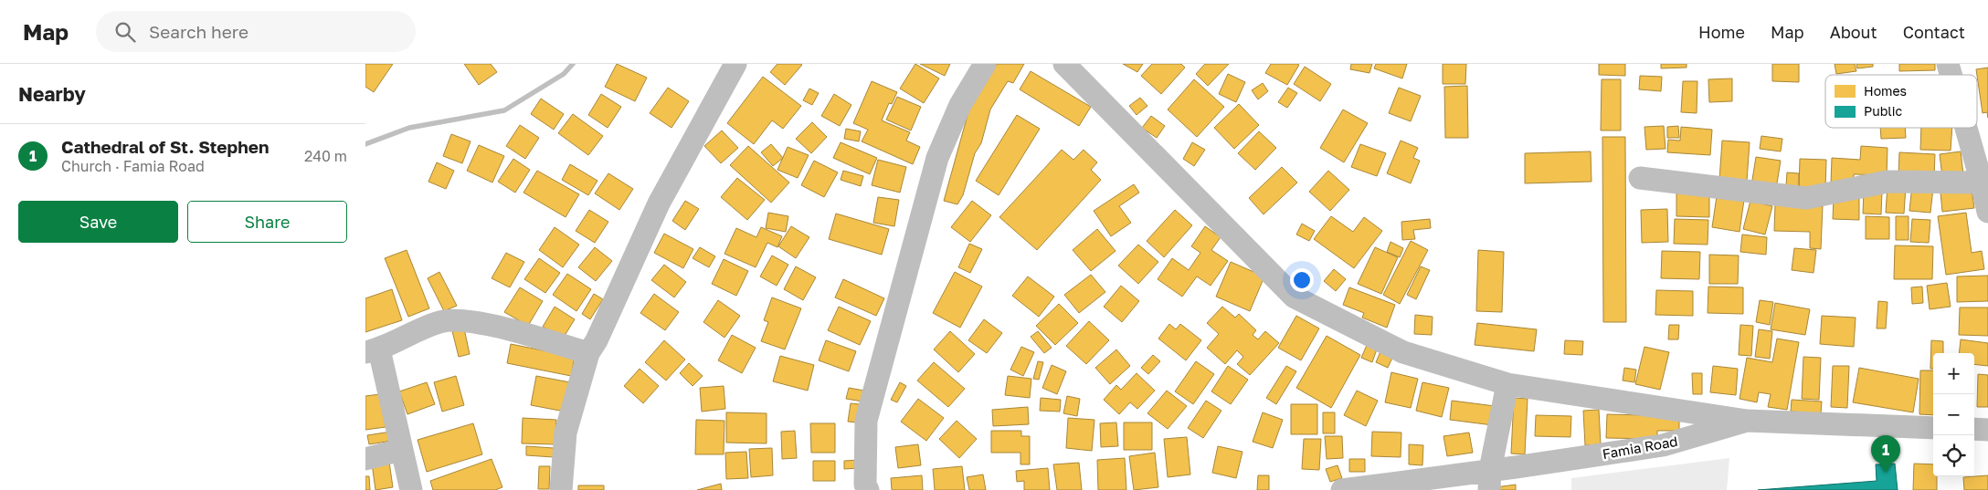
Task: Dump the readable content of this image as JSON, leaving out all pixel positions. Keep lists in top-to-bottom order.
{
  "streets": {
    "street": ["Famia Road"]
  },
  "legend": ["Homes", "Public"],
  "page": {
    "header": "Map",
    "search": "Search here",
    "nav": [
      "Home",
      "Map",
      "About",
      "Contact"
    ],
    "heading": "Nearby",
    "list": [
      {
        "mark": "1",
        "name": "Cathedral of St. Stephen",
        "note": "Church · Famia Road",
        "value": "240 m"
      }
    ],
    "buttons": ["Save", "Share"],
    "map_buttons": ["+", "−"],
    "pins": "1"
  }
}
